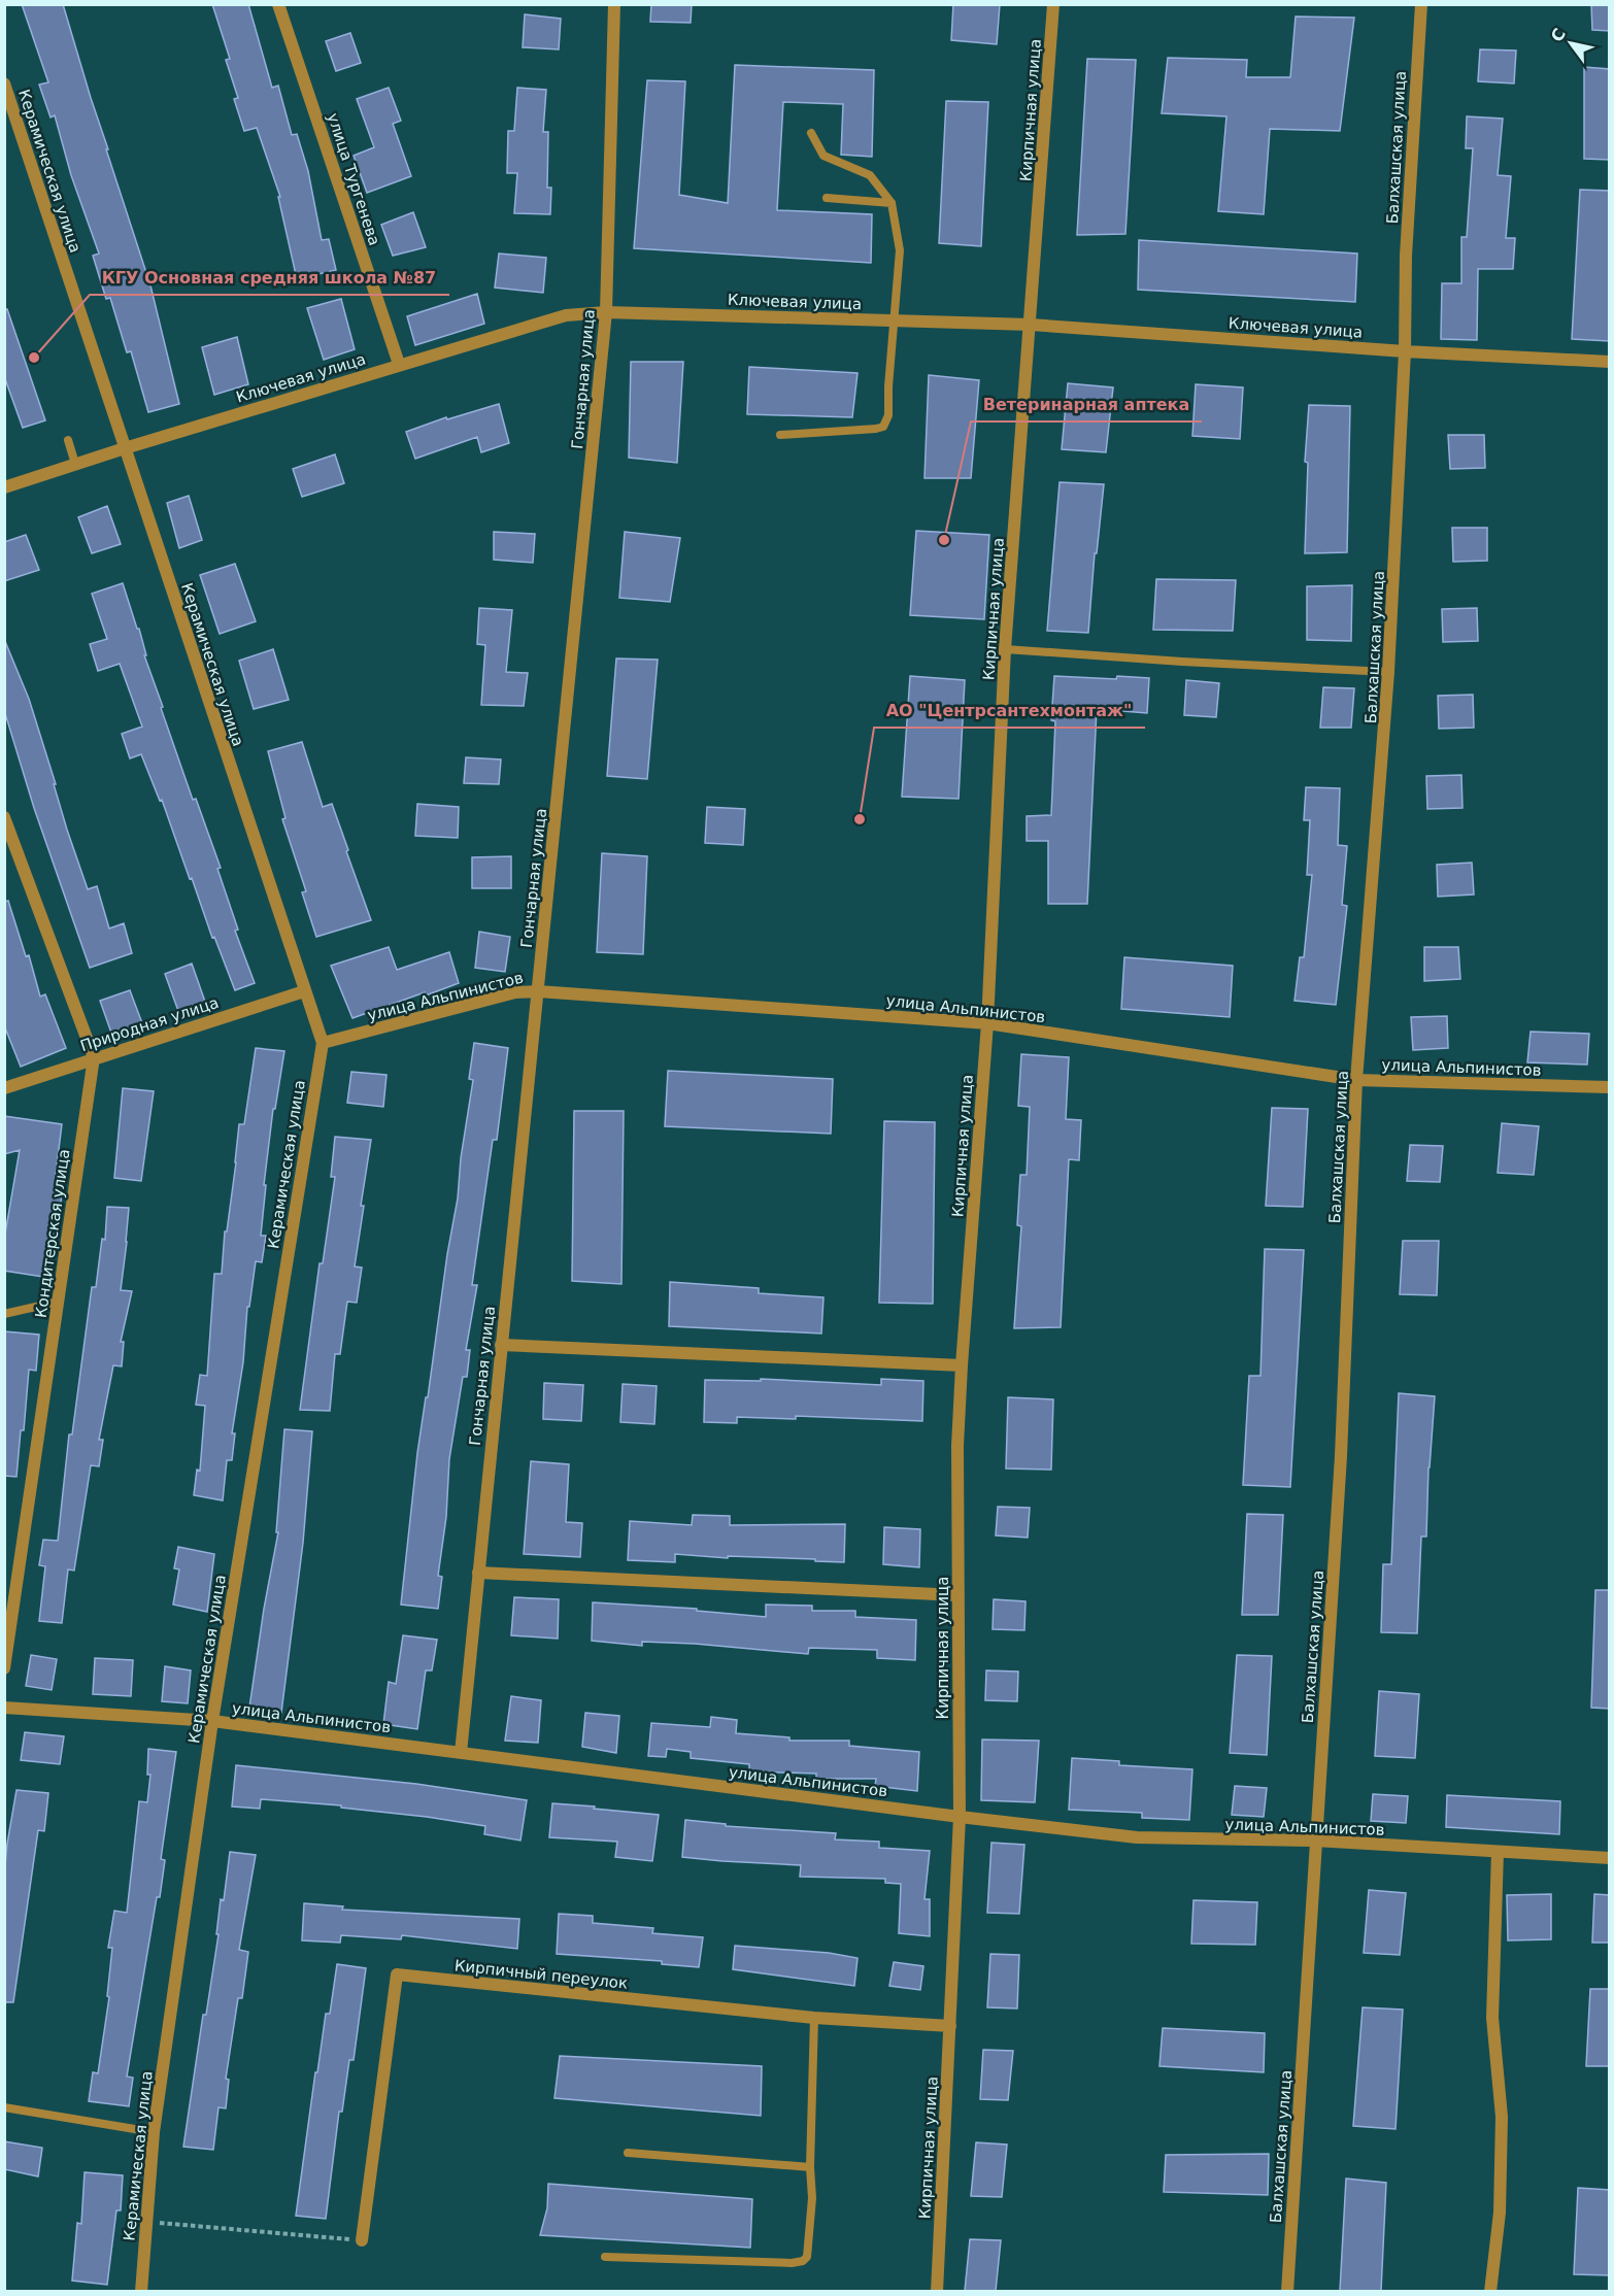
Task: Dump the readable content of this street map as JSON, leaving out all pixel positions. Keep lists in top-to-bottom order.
{
  "streets": {
    "street": [
      "Кирпичная улица",
      "Балхашская улица",
      "Керамическая улица",
      "улица Тургенева",
      "Ключевая улица",
      "Гончарная улица",
      "улица Альпинистов",
      "Природная улица",
      "Кондитерская улица",
      "Кирпичный переулок"
    ]
  },
  "crossings": [
    ["Кирпичная улица", "Ключевая улица"],
    ["Кирпичная улица", "улица Альпинистов"],
    ["Кирпичная улица", "Кирпичный переулок"],
    ["Балхашская улица", "Ключевая улица"],
    ["Балхашская улица", "улица Альпинистов"],
    ["Керамическая улица", "Ключевая улица"],
    ["Керамическая улица", "улица Альпинистов"],
    ["Керамическая улица", "Природная улица"],
    ["улица Тургенева", "Ключевая улица"],
    ["Ключевая улица", "Гончарная улица"],
    ["Гончарная улица", "улица Альпинистов"],
    ["Природная улица", "Кондитерская улица"]
  ],
  "places": ["КГУ Основная средняя школа №87", "Ветеринарная аптека", "АО \"Центрсантехмонтаж\""],
  "north": "top left"
}
